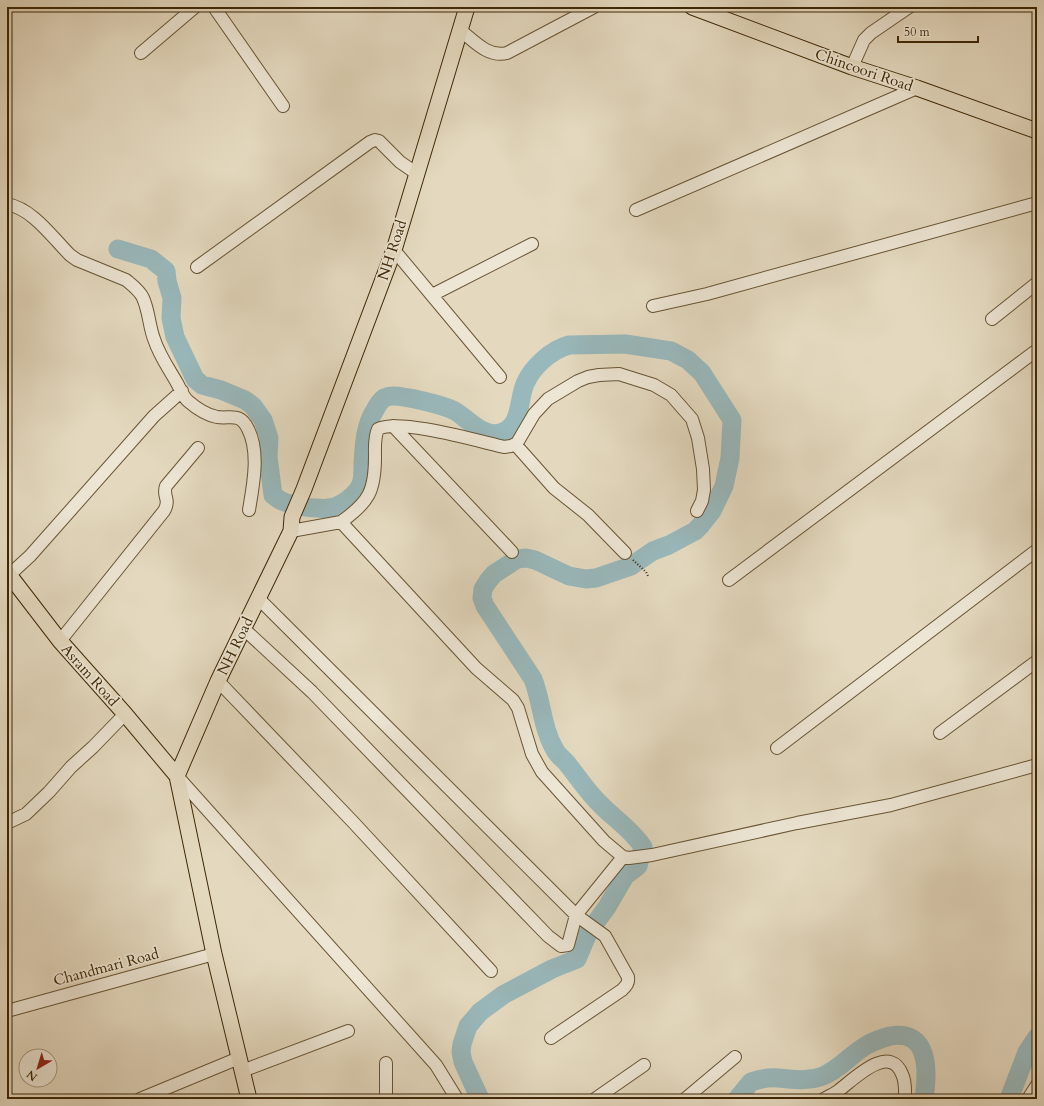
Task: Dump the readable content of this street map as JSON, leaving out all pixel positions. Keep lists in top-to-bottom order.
{
  "streets": {
    "main road": ["Chincoori Road", "NH Road", "Asram Road"],
    "street": ["Chandmari Road"]
  },
  "crossings": [
    ["NH Road", "Asram Road"]
  ],
  "scale_bar": "50 m",
  "north": "bottom left"
}
